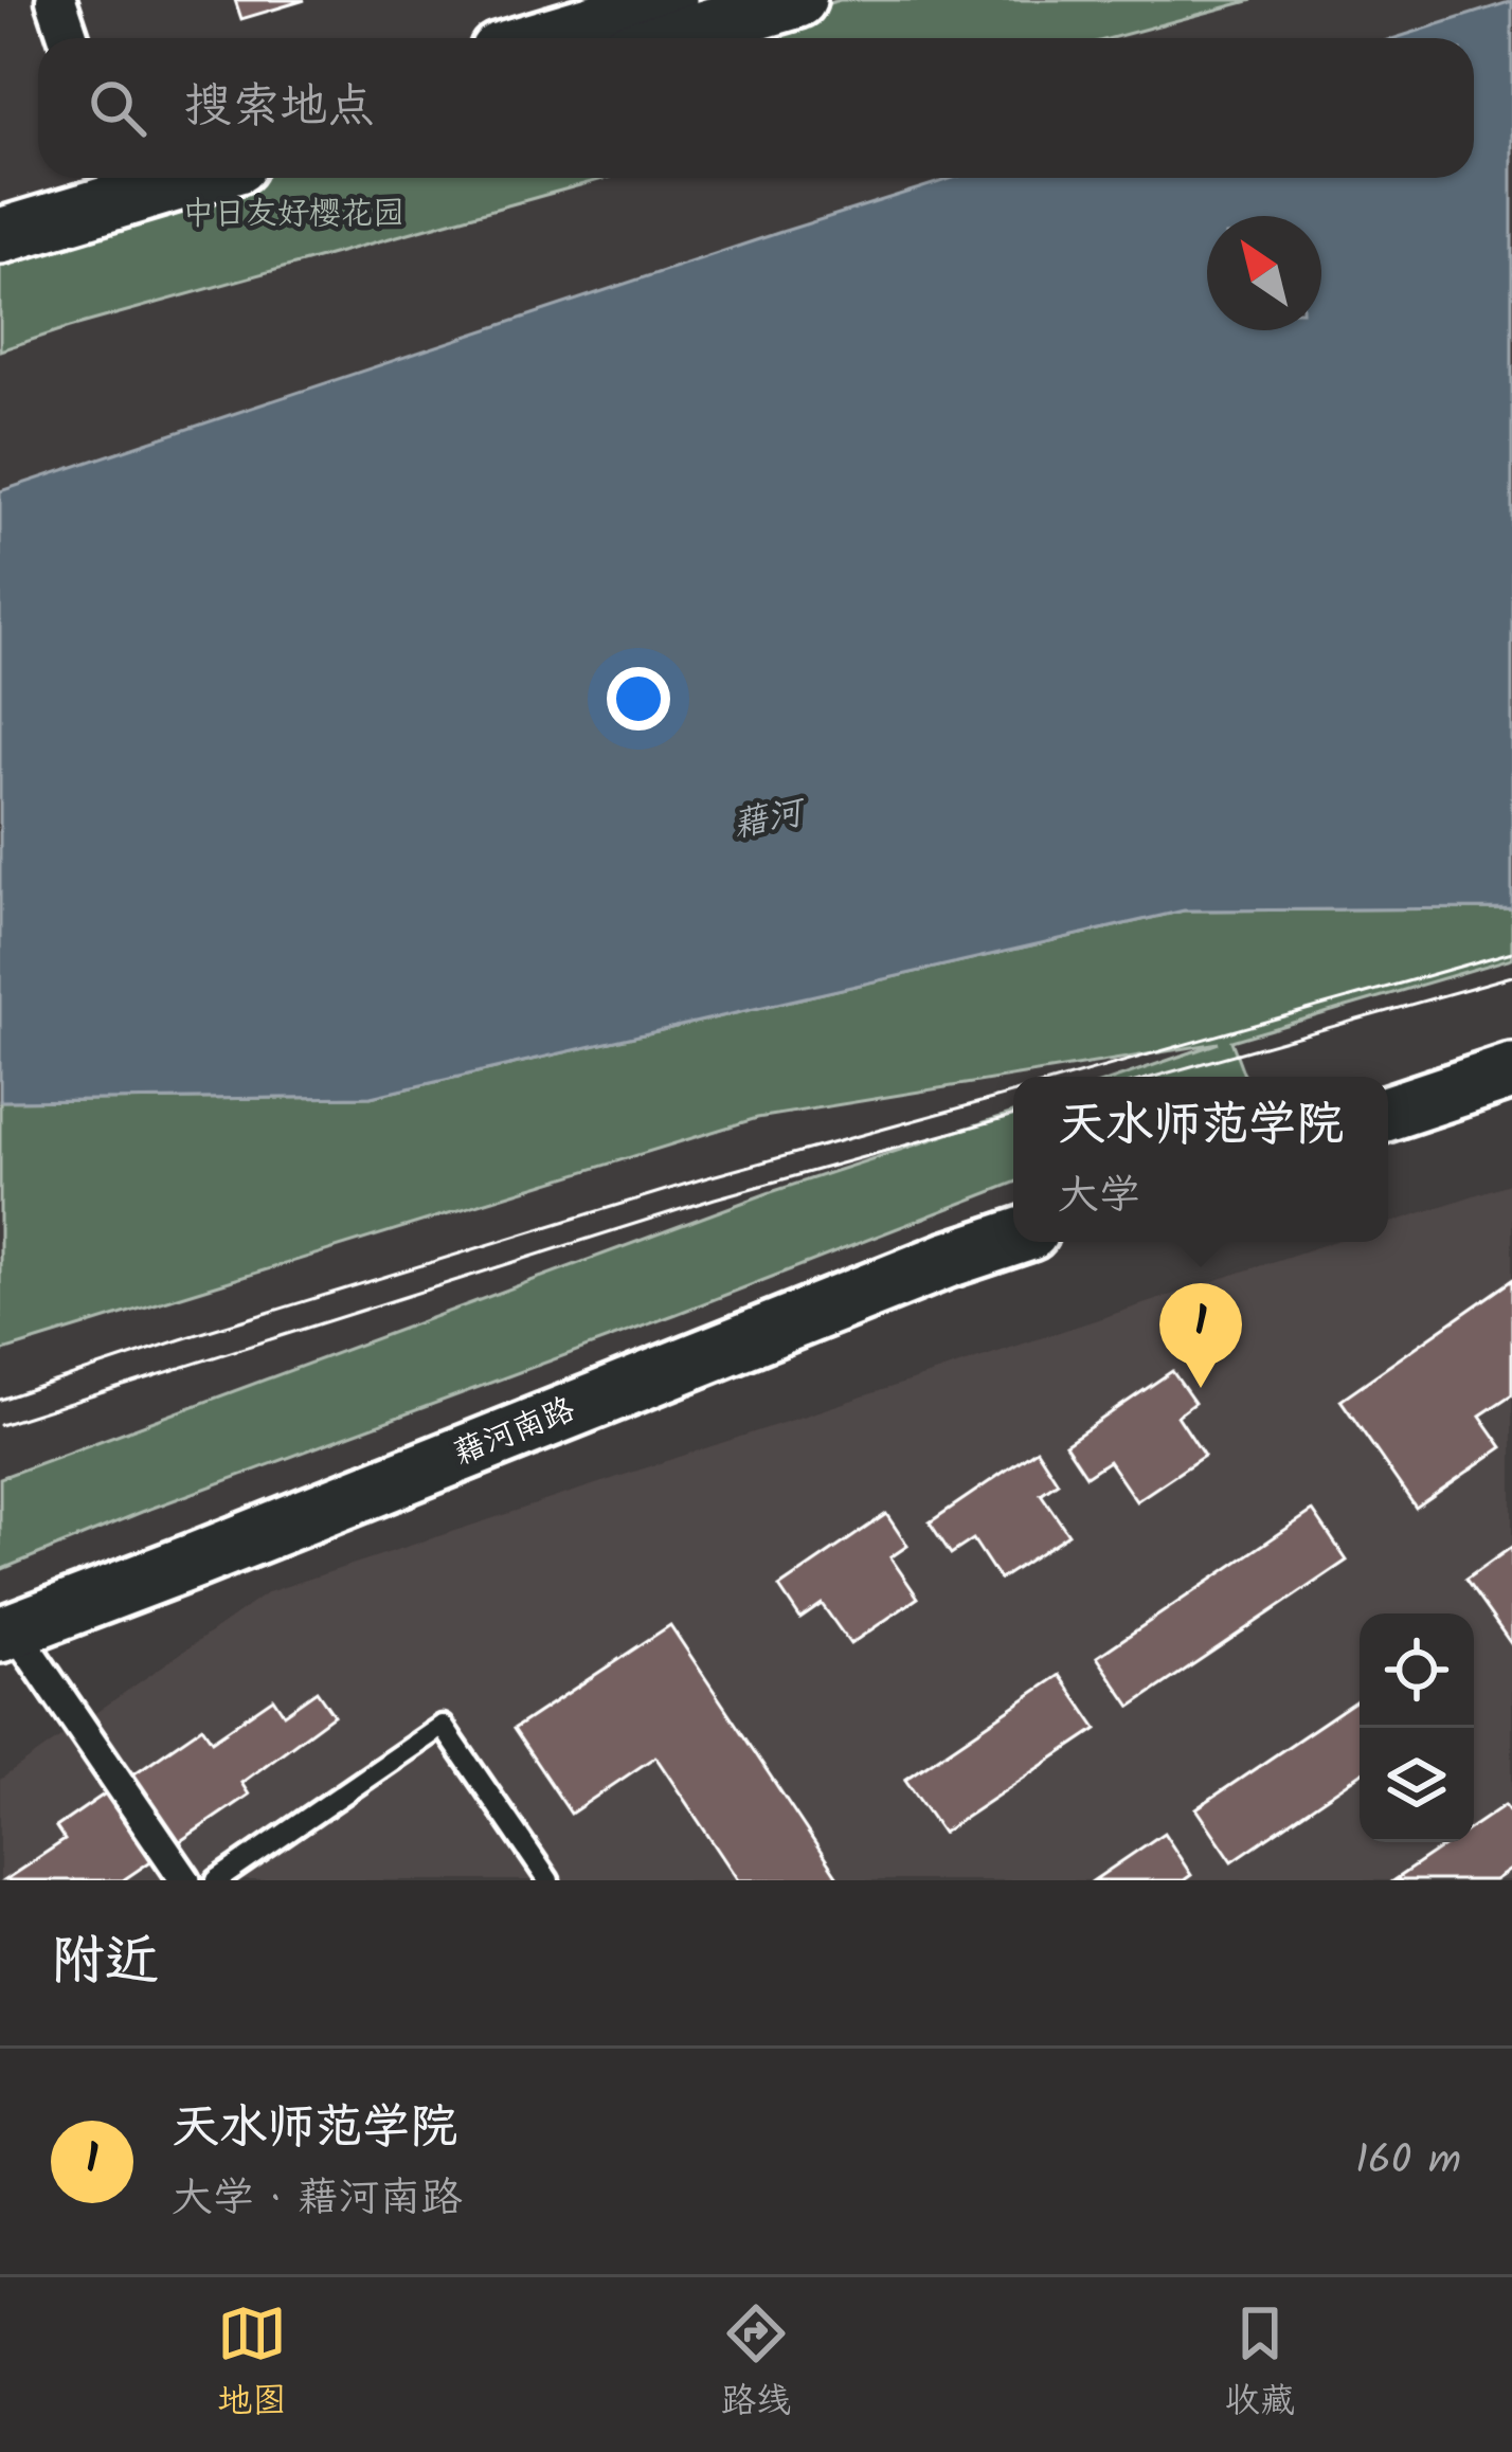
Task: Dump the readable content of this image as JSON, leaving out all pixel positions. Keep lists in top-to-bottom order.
{
  "streets": {
    "main road": ["藉河南路"]
  },
  "water": ["藉河"],
  "parks": ["中日友好樱花园"],
  "north": "top left",
  "page": {
    "search": "搜索地点",
    "popup": ["天水师范学院", "大学"],
    "pins": "1",
    "heading": "附近",
    "list": [
      {
        "mark": "1",
        "name": "天水师范学院",
        "note": "大学 · 藉河南路",
        "value": "160 m"
      }
    ],
    "nav": ["地图", "路线", "收藏"]
  }
}
